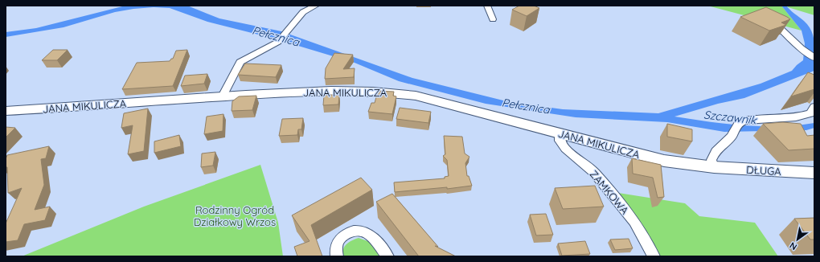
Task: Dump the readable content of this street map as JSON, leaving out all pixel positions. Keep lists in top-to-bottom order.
{
  "streets": {
    "street": ["JANA MIKULICZA", "DŁUGA", "ZAMKOWA"]
  },
  "crossings": [
    ["JANA MIKULICZA", "DŁUGA"],
    ["JANA MIKULICZA", "ZAMKOWA"]
  ],
  "water": ["Pełcznica", "Szczawnik"],
  "parks": ["Rodzinny Ogród Działkowy Wrzos"],
  "north": "bottom left"
}
